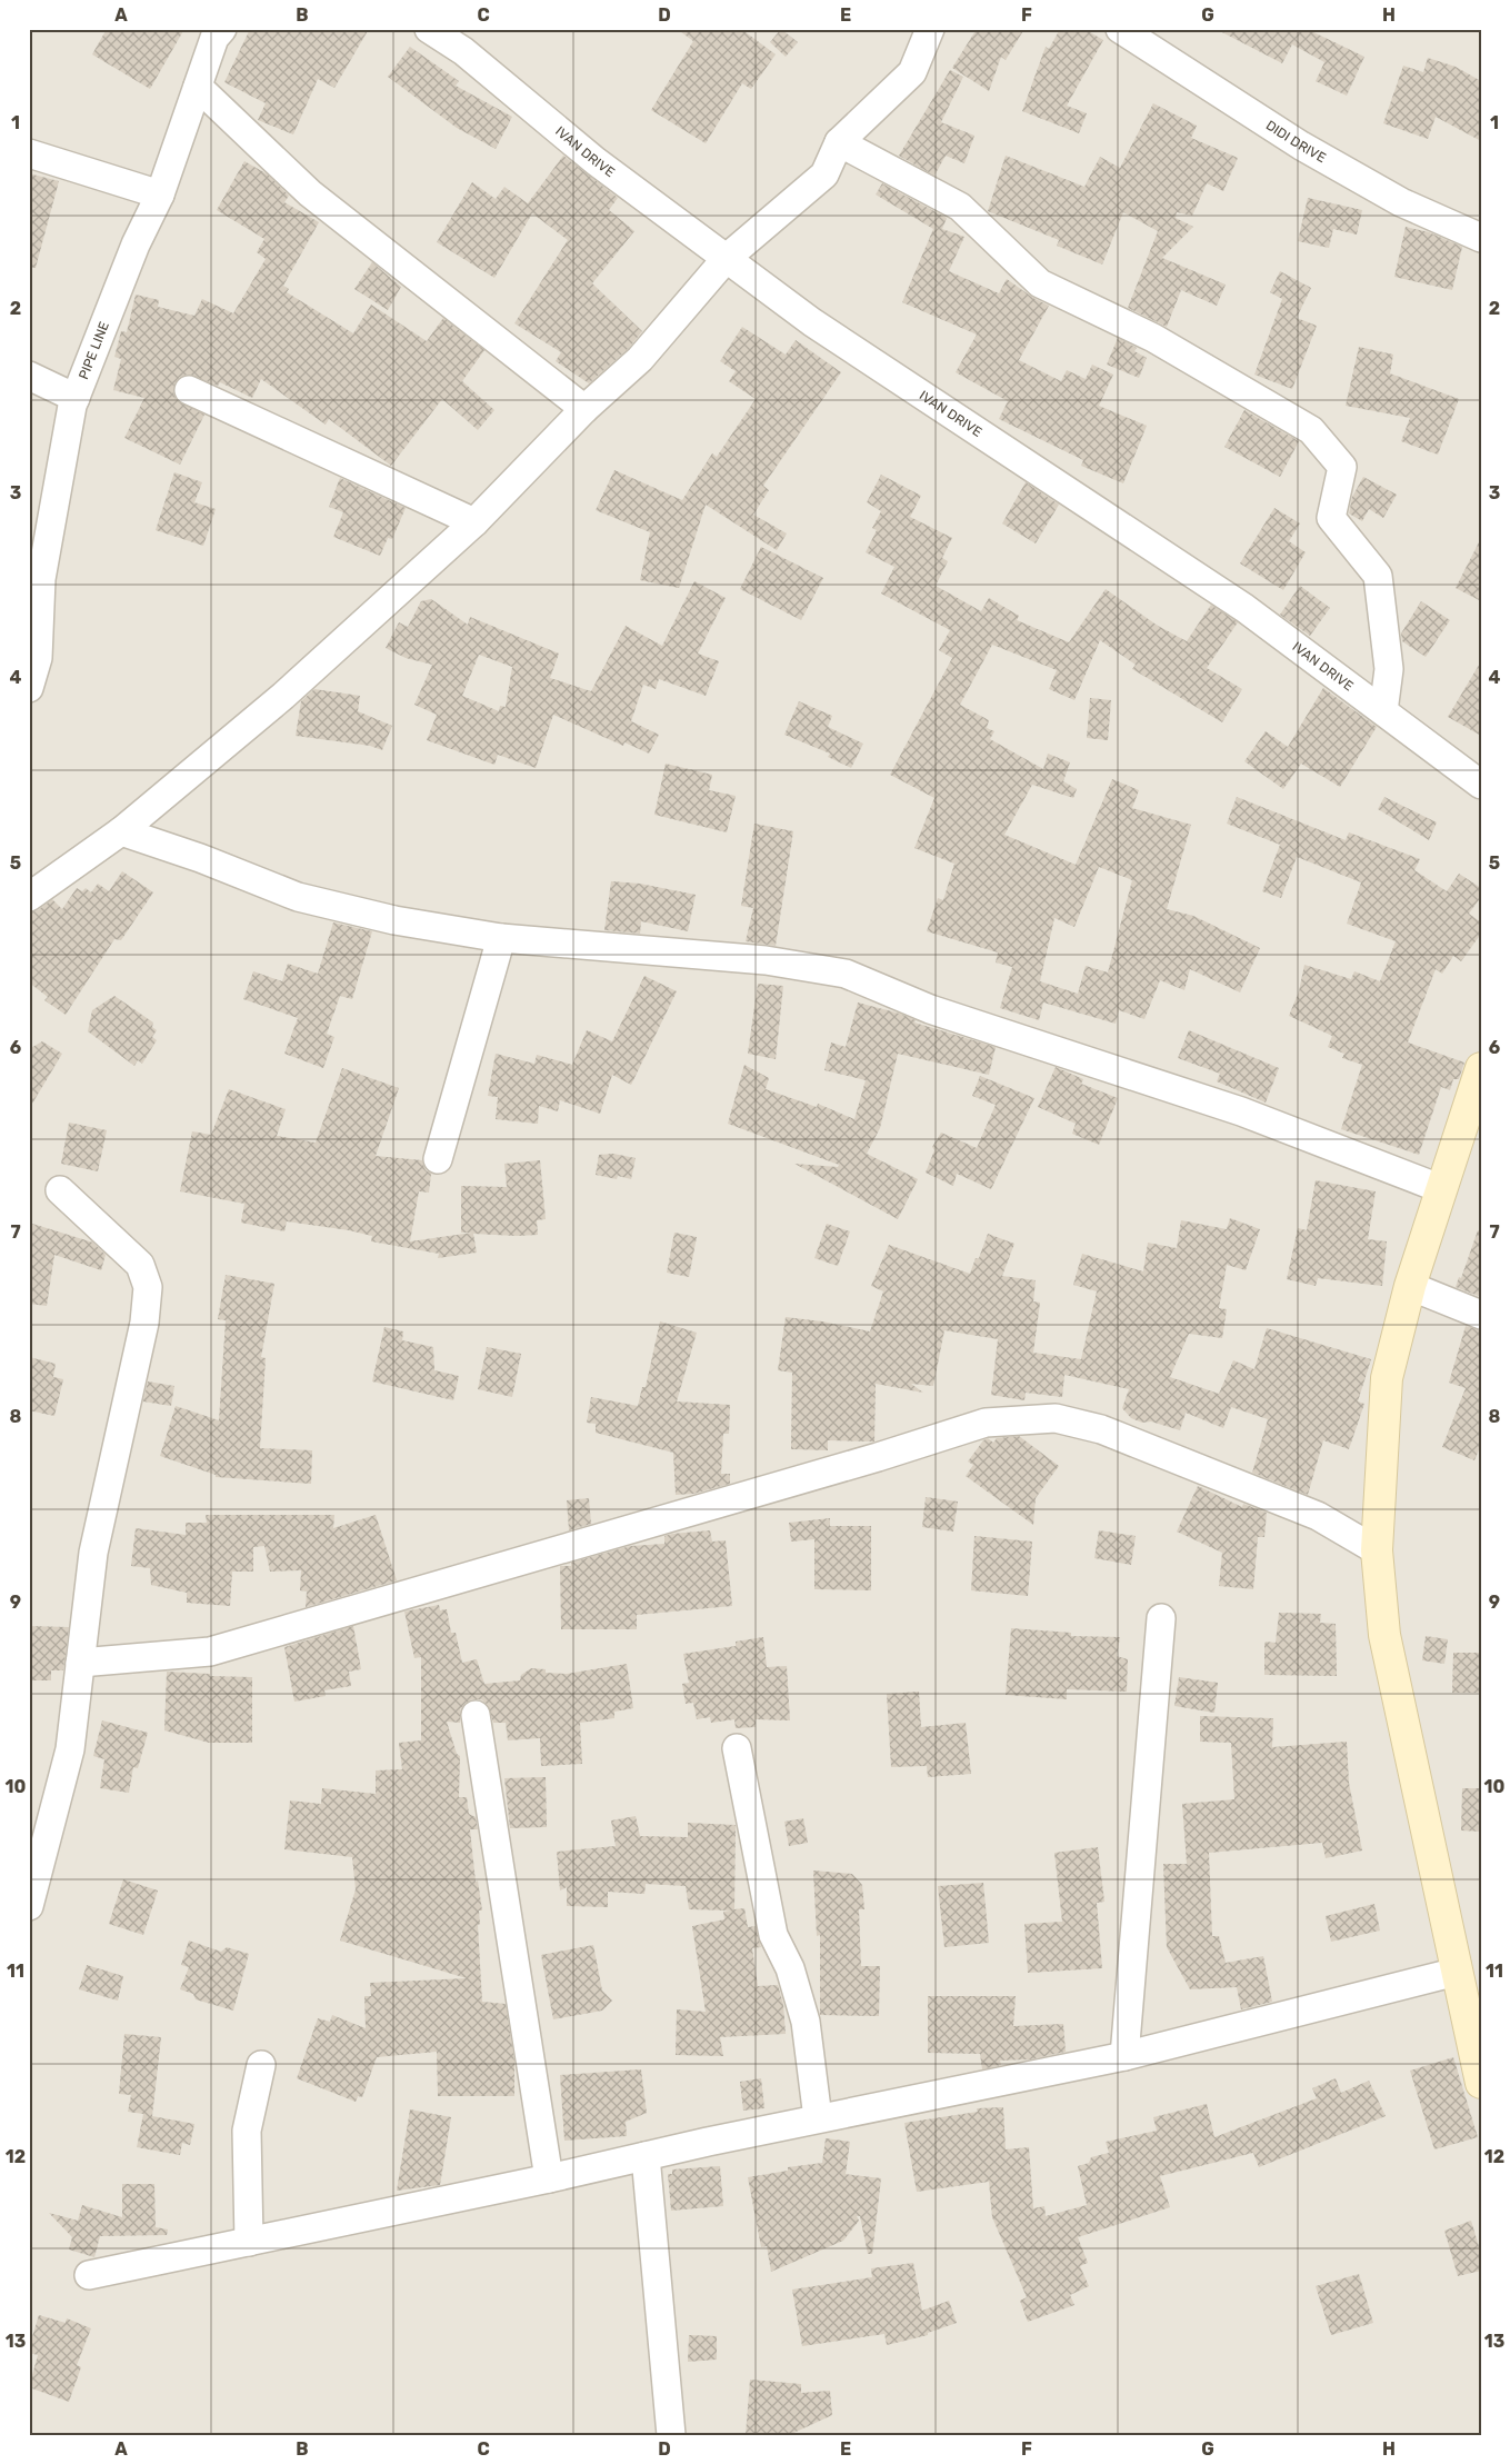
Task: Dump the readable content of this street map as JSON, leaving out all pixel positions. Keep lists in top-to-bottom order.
{
  "streets": {
    "street": ["DIDI DRIVE", "IVAN DRIVE", "PIPE LINE"]
  },
  "grid": {
    "columns": [
      "A",
      "B",
      "C",
      "D",
      "E",
      "F",
      "G",
      "H"
    ],
    "rows": [
      "1",
      "2",
      "3",
      "4",
      "5",
      "6",
      "7",
      "8",
      "9",
      "10",
      "11",
      "12",
      "13"
    ]
  }
}
